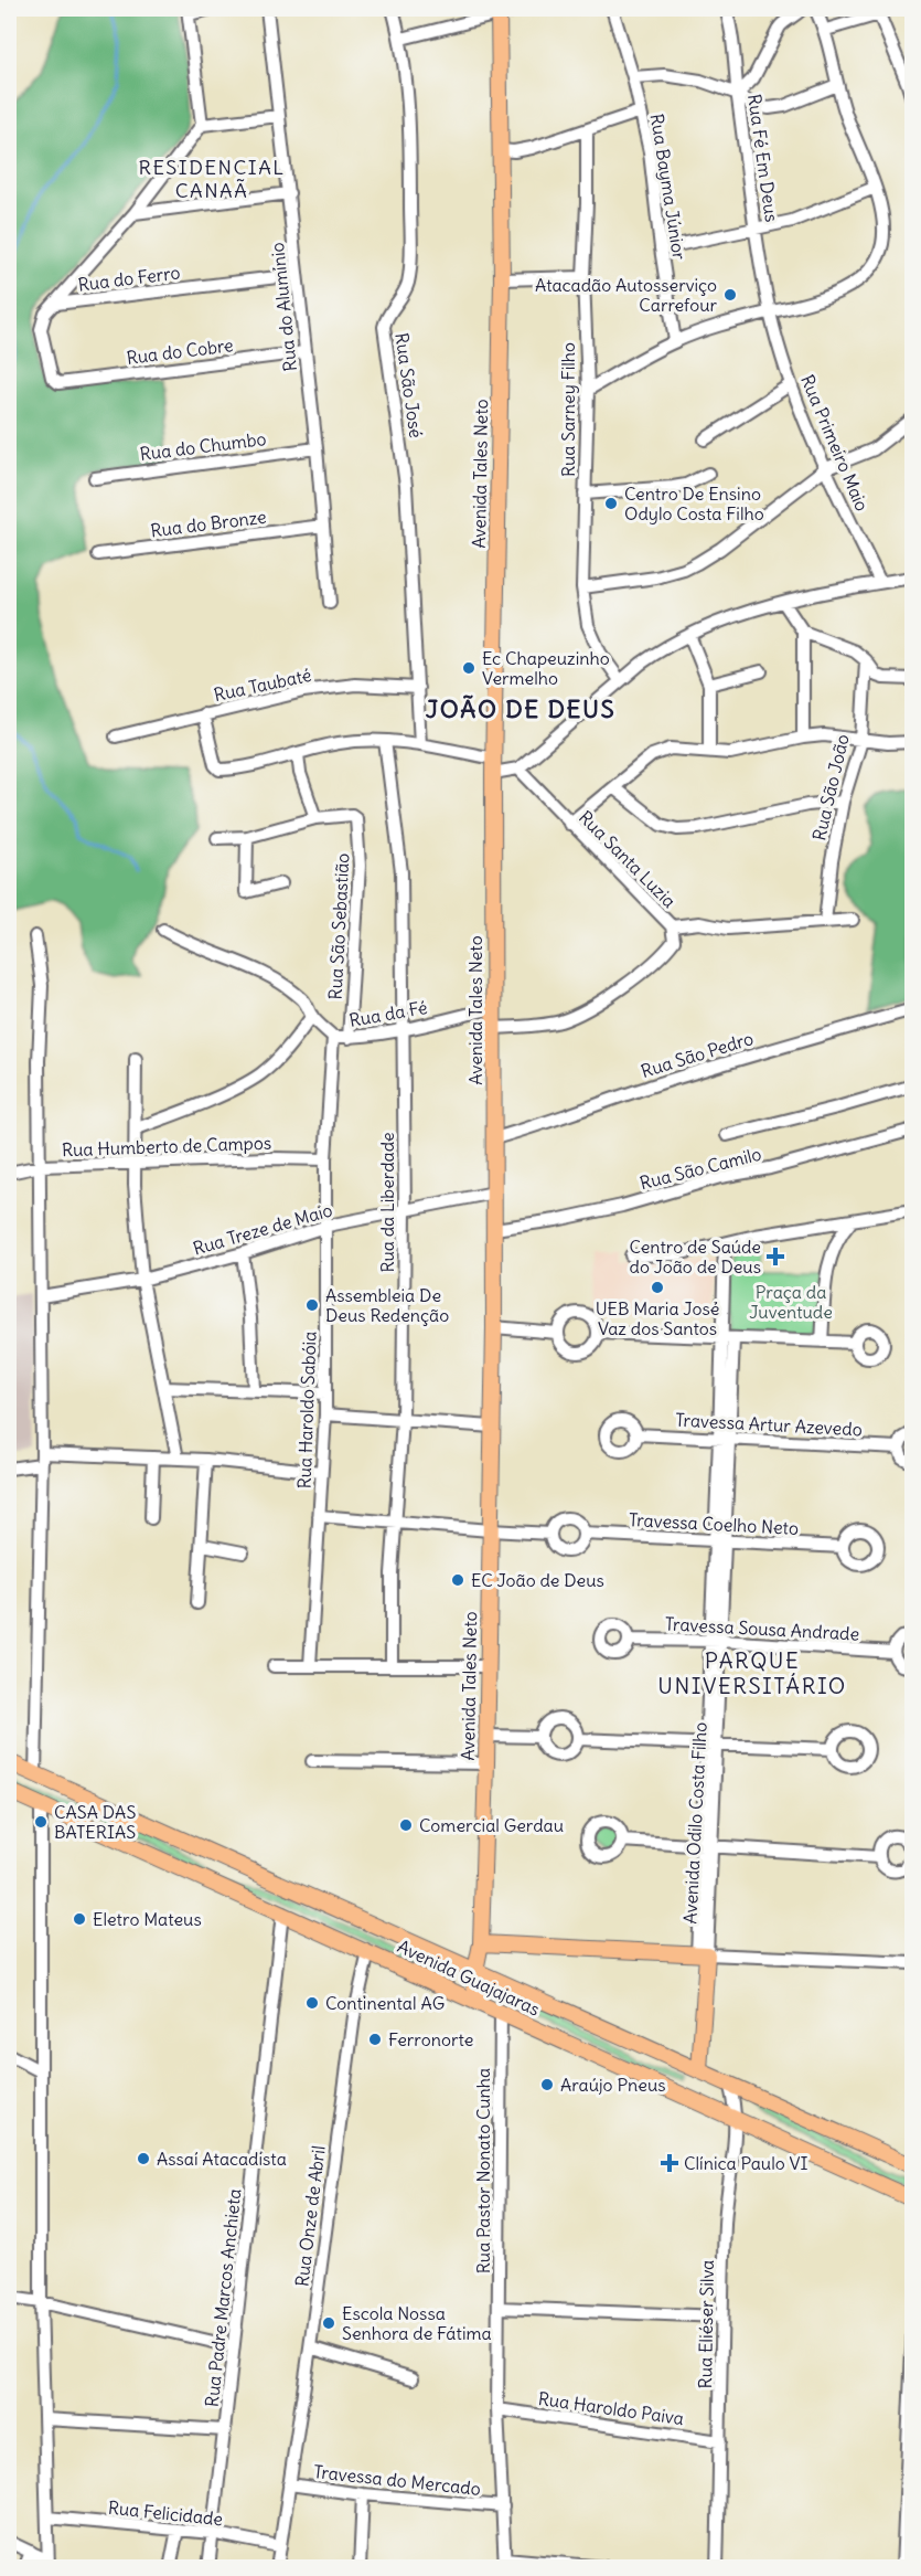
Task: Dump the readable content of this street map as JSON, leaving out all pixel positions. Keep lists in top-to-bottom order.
{
  "streets": {
    "main road": ["Avenida Tales Neto", "Avenida Odilo Costa Filho", "Avenida Guajajaras"],
    "street": [
      "Rua Fé Em Deus",
      "Rua Bayma Júnior",
      "Rua do Ferro",
      "Rua do Alumínio",
      "Rua do Cobre",
      "Rua São José",
      "Rua Sarney Filho",
      "Rua Primeiro Maio",
      "Rua do Chumbo",
      "Rua do Bronze",
      "Rua Taubaté",
      "Rua São João",
      "Rua Santa Luzia",
      "Rua São Sebastião",
      "Rua da Fé",
      "Rua São Pedro",
      "Rua Humberto de Campos",
      "Rua São Camilo",
      "Rua da Liberdade",
      "Rua Treze de Maio",
      "Rua Haroldo Sabóia",
      "Travessa Artur Azevedo",
      "Travessa Coelho Neto",
      "Travessa Sousa Andrade",
      "Rua Pastor Nonato Cunha",
      "Rua Onze de Abril",
      "Rua Padre Marcos Anchieta",
      "Rua Eliéser Silva",
      "Rua Haroldo Paiva",
      "Travessa do Mercado",
      "Rua Felicidade"
    ]
  },
  "crossings": [
    ["Rua Fé Em Deus", "Rua Primeiro Maio"],
    ["Rua do Ferro", "Rua do Alumínio"],
    ["Rua do Ferro", "Rua do Cobre"],
    ["Rua do Alumínio", "Rua do Cobre"],
    ["Rua do Alumínio", "Rua do Chumbo"],
    ["Rua do Alumínio", "Rua do Bronze"],
    ["Rua São José", "Rua Taubaté"],
    ["Avenida Tales Neto", "Rua da Fé"],
    ["Avenida Tales Neto", "Rua São Pedro"],
    ["Avenida Tales Neto", "Rua São Camilo"],
    ["Avenida Tales Neto", "Rua Treze de Maio"],
    ["Avenida Tales Neto", "Avenida Guajajaras"],
    ["Rua São João", "Rua Santa Luzia"],
    ["Rua São Sebastião", "Rua da Fé"],
    ["Rua da Fé", "Rua da Liberdade"],
    ["Rua da Fé", "Rua Haroldo Sabóia"],
    ["Rua Humberto de Campos", "Rua Haroldo Sabóia"],
    ["Rua da Liberdade", "Rua Treze de Maio"],
    ["Rua Treze de Maio", "Rua Haroldo Sabóia"],
    ["Travessa Artur Azevedo", "Avenida Odilo Costa Filho"],
    ["Travessa Coelho Neto", "Avenida Odilo Costa Filho"],
    ["Travessa Sousa Andrade", "Avenida Odilo Costa Filho"],
    ["Avenida Odilo Costa Filho", "Avenida Guajajaras"],
    ["Avenida Guajajaras", "Rua Pastor Nonato Cunha"],
    ["Avenida Guajajaras", "Rua Onze de Abril"],
    ["Avenida Guajajaras", "Rua Padre Marcos Anchieta"],
    ["Avenida Guajajaras", "Rua Eliéser Silva"],
    ["Rua Pastor Nonato Cunha", "Rua Haroldo Paiva"],
    ["Rua Pastor Nonato Cunha", "Travessa do Mercado"],
    ["Rua Onze de Abril", "Travessa do Mercado"],
    ["Rua Onze de Abril", "Rua Felicidade"],
    ["Rua Padre Marcos Anchieta", "Rua Felicidade"],
    ["Rua Eliéser Silva", "Rua Haroldo Paiva"]
  ],
  "districts": ["RESIDENCIAL CANAÃ", "JOÃO DE DEUS", "PARQUE UNIVERSITÁRIO"],
  "parks": ["Praça da Juventude"],
  "places": {
    "other": [
      "Atacadão Autosserviço Carrefour",
      "Centro De Ensino Odylo Costa Filho",
      "Ec Chapeuzinho Vermelho",
      "UEB Maria José Vaz dos Santos",
      "Assembleia De Deus Redenção",
      "EC João de Deus",
      "CASA DAS BATERIAS",
      "Comercial Gerdau",
      "Eletro Mateus",
      "Continental AG",
      "Ferronorte",
      "Araújo Pneus",
      "Assaí Atacadista",
      "Escola Nossa Senhora de Fátima"
    ],
    "health": ["Centro de Saúde do João de Deus", "Clínica Paulo VI"]
  }
}
